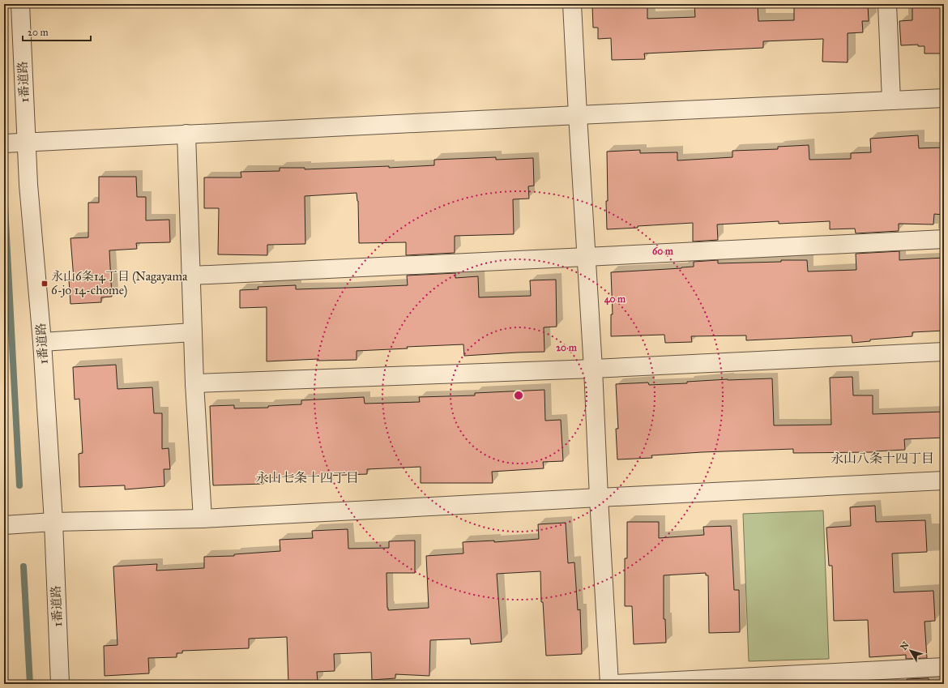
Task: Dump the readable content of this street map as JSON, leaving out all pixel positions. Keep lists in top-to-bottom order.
{
  "streets": {
    "street": ["1番道路"]
  },
  "districts": ["永山八条十四丁目", "永山七条十四丁目"],
  "places": {
    "transit": ["永山6条14丁目 (Nagayama 6-jo 14-chome)"]
  },
  "scale_bar": "20 m",
  "north": "top left",
  "rings": ["60 m", "40 m", "20 m"]
}
